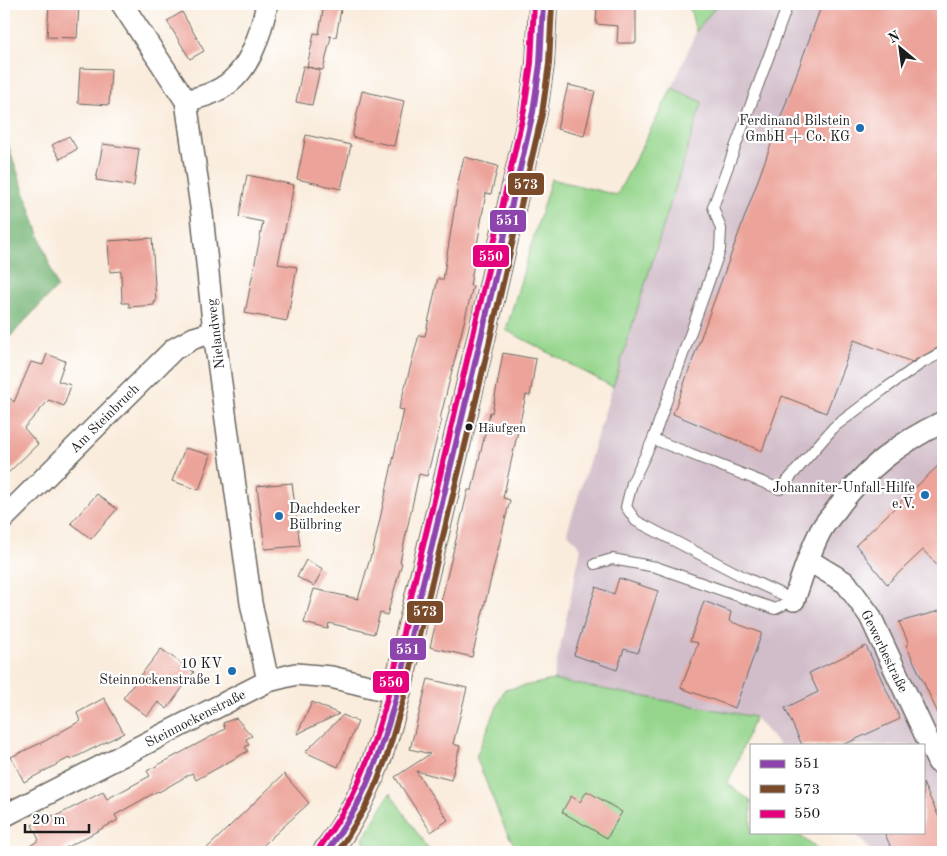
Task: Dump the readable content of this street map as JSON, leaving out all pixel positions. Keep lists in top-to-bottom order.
{
  "streets": {
    "street": [
      "Nielandweg",
      "Am Steinbruch",
      "Gewerbestraße",
      "Steinnockenstraße"
    ]
  },
  "crossings": [
    ["Nielandweg", "Am Steinbruch"],
    ["Nielandweg", "Steinnockenstraße"]
  ],
  "places": [
    "Ferdinand Bilstein GmbH + Co. KG",
    "Häufgen",
    "Johanniter-Unfall-Hilfe e.V.",
    "Dachdecker Bülbring",
    "10 KV Steinnockenstraße 1"
  ],
  "lines": ["transit line 551", "transit line 573", "transit line 550"],
  "legend": ["551", "573", "550"],
  "scale_bar": "20 m",
  "north": "top left"
}
